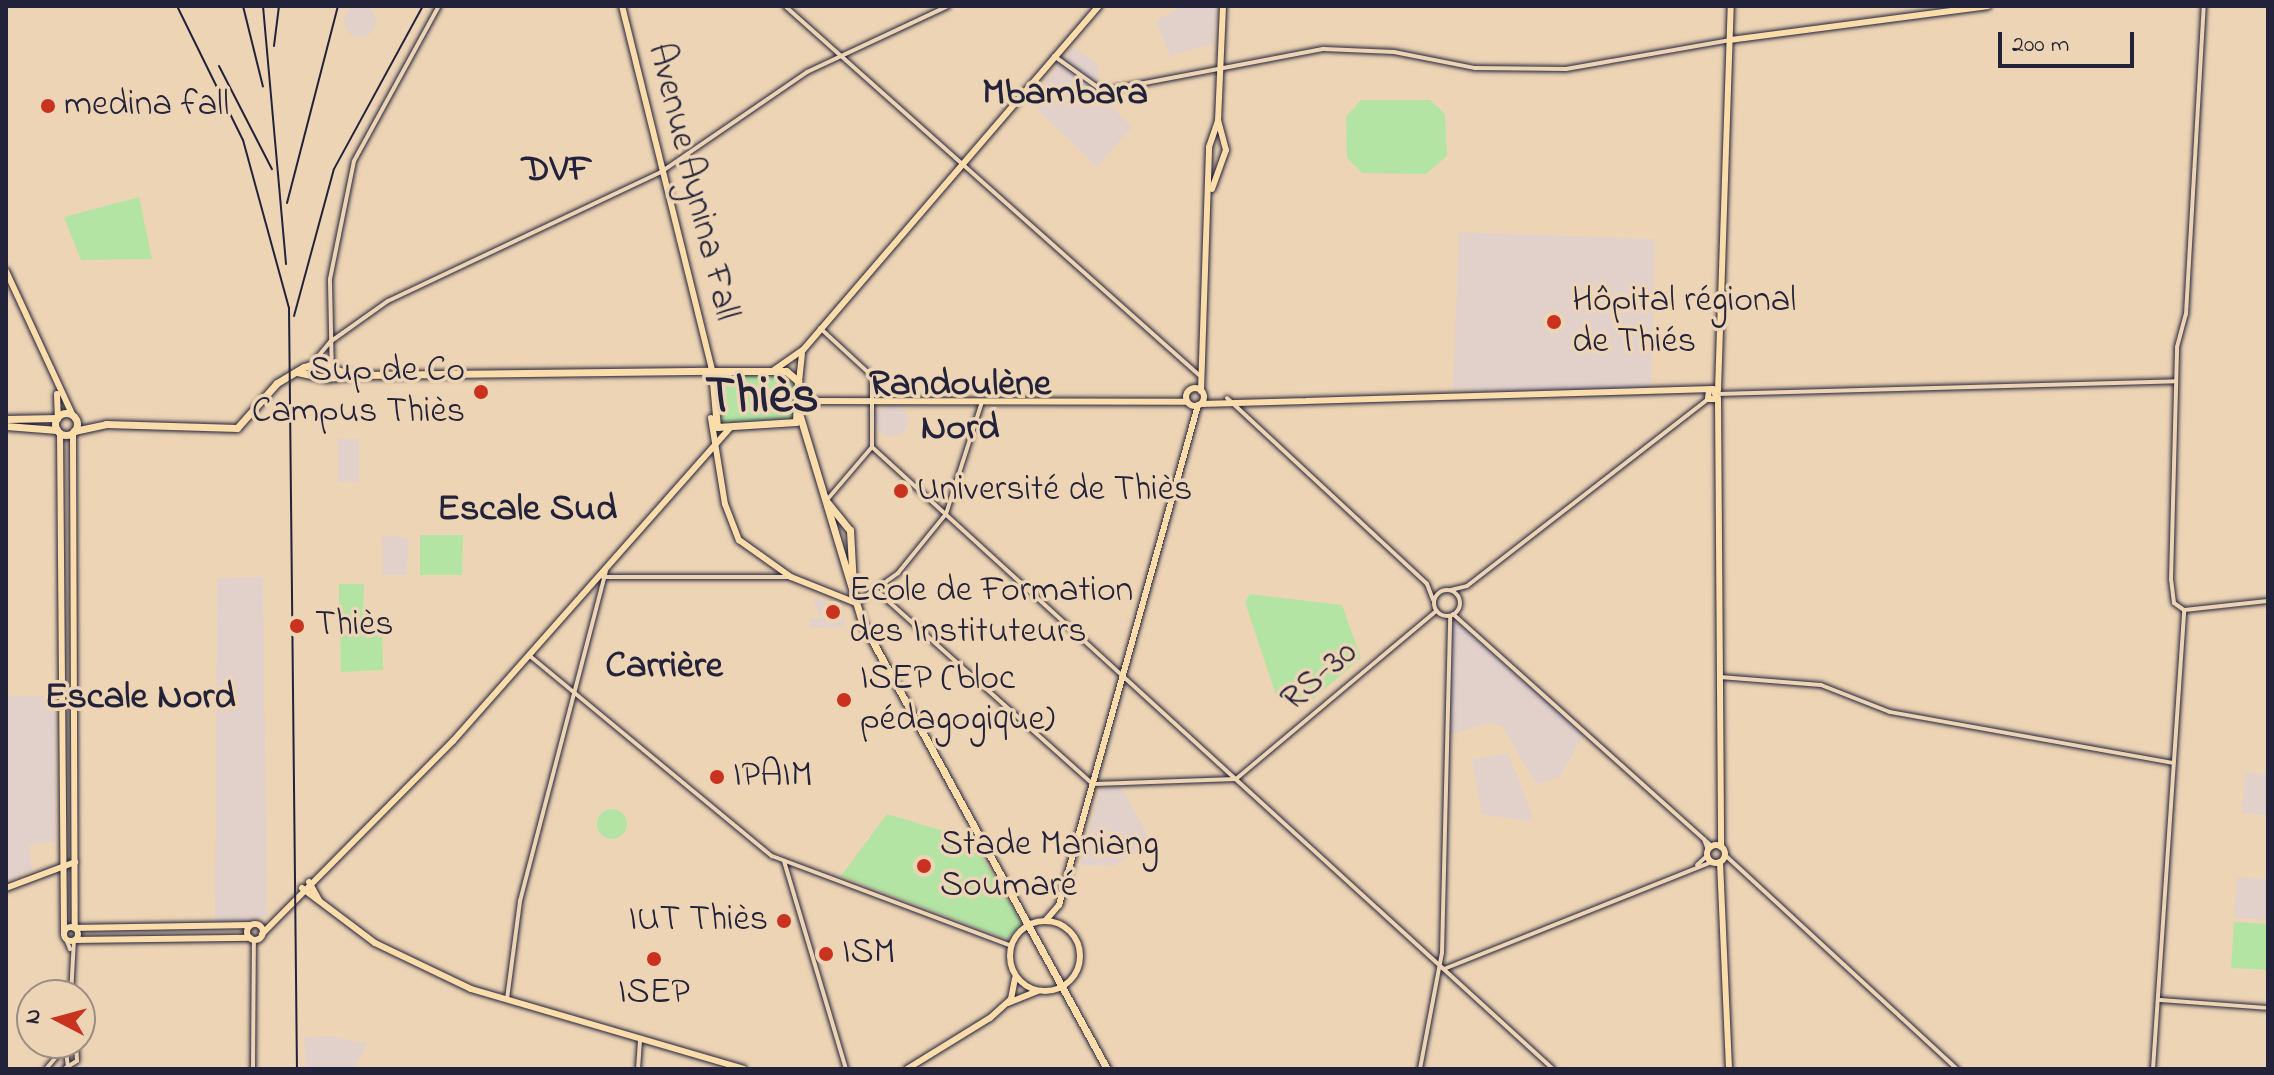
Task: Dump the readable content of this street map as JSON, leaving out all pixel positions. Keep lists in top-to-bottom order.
{
  "streets": {
    "main road": ["Avenue Aynina Fall"],
    "street": ["RS-30"]
  },
  "districts": [
    "Mbambara",
    "DVF",
    "Randoulène Nord",
    "Thiès",
    "Escale Sud",
    "Carrière",
    "Escale Nord"
  ],
  "places": [
    "medina fall",
    "Hôpital régional de Thiés",
    "Sup de Co Campus Thiès",
    "Université de Thiès",
    "Ecole de Formation des Instituteurs",
    "Thiès",
    "ISEP (bloc pédagogique)",
    "IPAIM",
    "Stade Maniang Soumaré",
    "IUT Thiès",
    "ISM",
    "ISEP"
  ],
  "scale_bar": "200 m",
  "north": "left"
}
